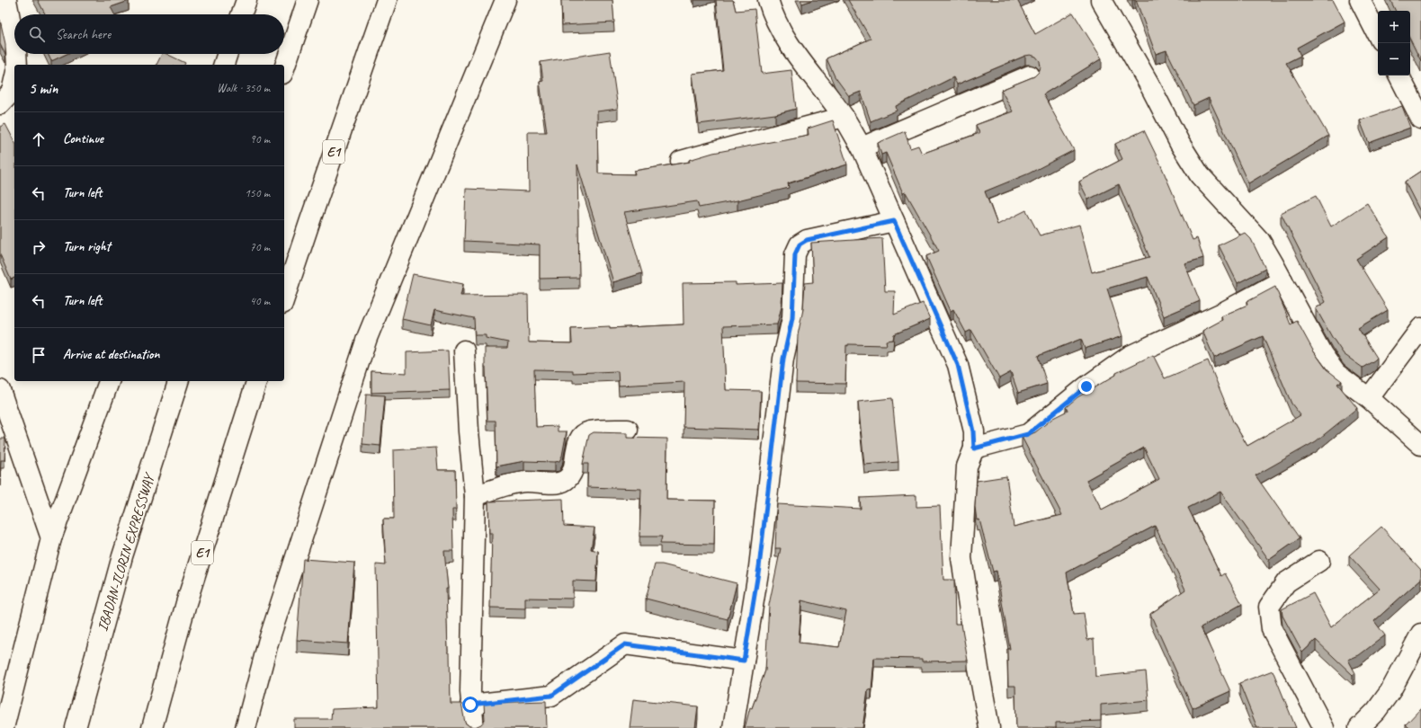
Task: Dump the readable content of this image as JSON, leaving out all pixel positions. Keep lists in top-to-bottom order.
{
  "streets": {
    "main road": ["E1", "IBADAN-ILORIN EXPRESSWAY"]
  },
  "page": {
    "map_buttons": ["+", "−"],
    "search": "Search here",
    "heading": ["5 min", "Walk · 350 m"],
    "list": [
      ["Continue", "90 m"],
      ["Turn left", "150 m"],
      ["Turn right", "70 m"],
      ["Turn left", "40 m"],
      "Arrive at destination"
    ]
  }
}
